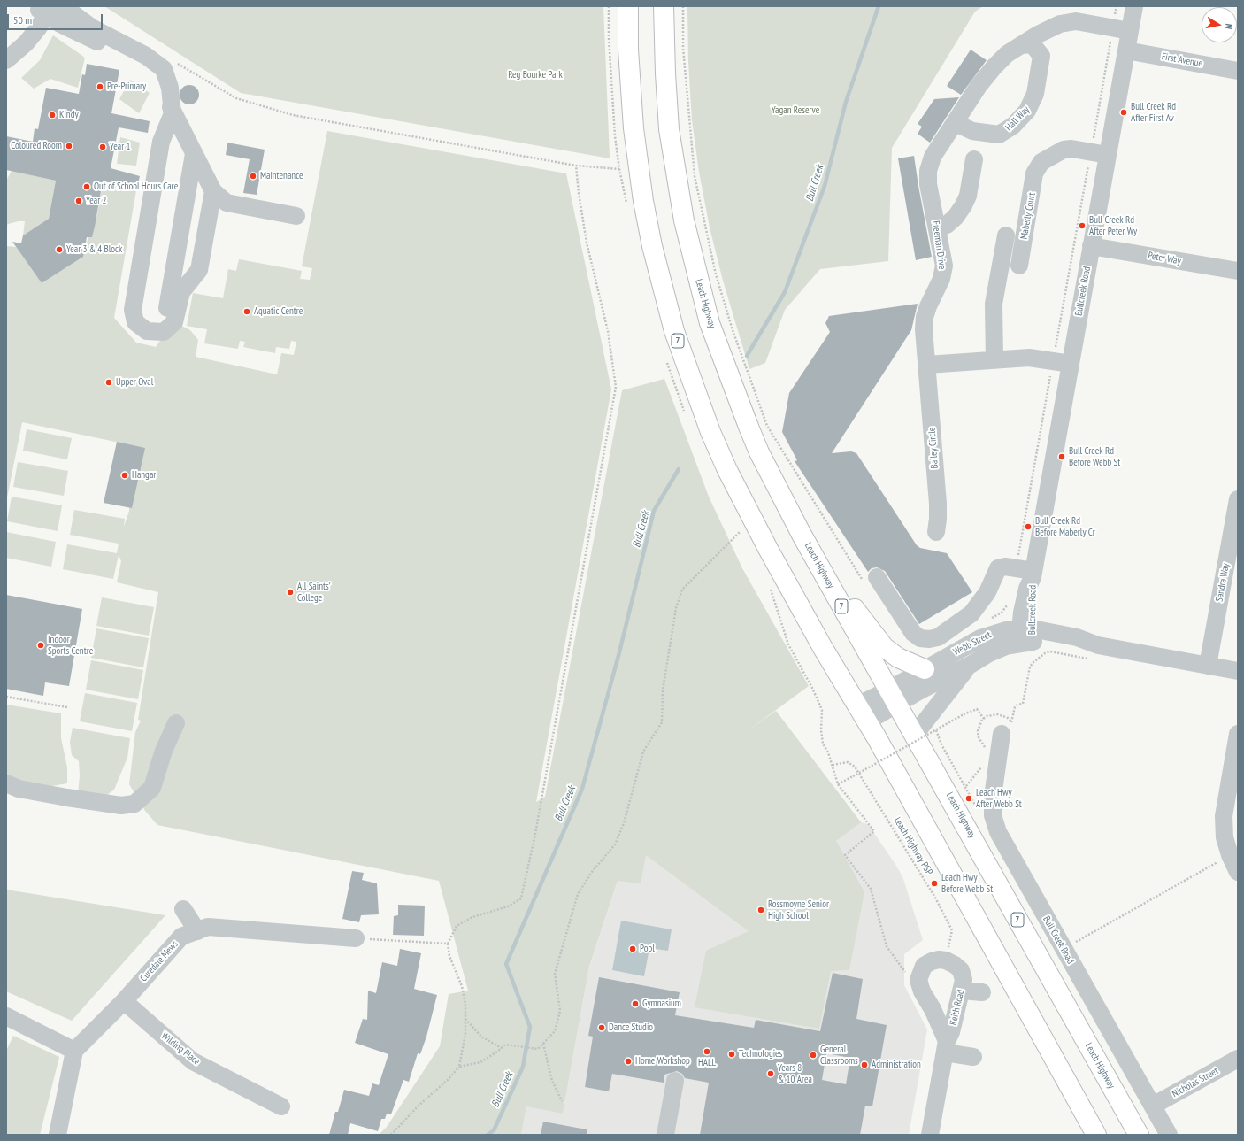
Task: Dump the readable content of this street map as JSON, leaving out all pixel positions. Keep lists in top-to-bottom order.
{
  "streets": {
    "highway": ["Leach Highway", "7"],
    "street": [
      "First Avenue",
      "Hall Way",
      "Maberly Court",
      "Freeman Drive",
      "Peter Way",
      "Bullcreek Road",
      "Bailey Circle",
      "Sandra Way",
      "Webb Street",
      "Bull Creek Road",
      "Curedale Mews",
      "Keith Road",
      "Wilding Place",
      "Nicholas Street"
    ],
    "path": ["Leach Highway PSP"]
  },
  "crossings": [
    ["First Avenue", "Bullcreek Road"],
    ["Hall Way", "Freeman Drive"],
    ["Maberly Court", "Bullcreek Road"],
    ["Freeman Drive", "Bullcreek Road"],
    ["Freeman Drive", "Bailey Circle"],
    ["Peter Way", "Bullcreek Road"],
    ["Bullcreek Road", "Webb Street"],
    ["Leach Highway", "Webb Street"],
    ["7", "Webb Street"],
    ["Sandra Way", "Webb Street"],
    ["Leach Highway PSP", "Keith Road"],
    ["Bull Creek Road", "Nicholas Street"],
    ["Curedale Mews", "Wilding Place"]
  ],
  "water": ["Bull Creek"],
  "parks": ["Reg Bourke Park", "Yagan Reserve"],
  "places": [
    "Pre-Primary",
    "Bull Creek Rd After First Av",
    "Kindy",
    "Coloured Room",
    "Year 1",
    "Maintenance",
    "Out of School Hours Care",
    "Year 2",
    "Bull Creek Rd After Peter Wy",
    "Year 3 & 4 Block",
    "Aquatic Centre",
    "Upper Oval",
    "Bull Creek Rd Before Webb St",
    "Hangar",
    "Bull Creek Rd Before Maberly Cr",
    "All Saints’ College",
    "Indoor Sports Centre",
    "Leach Hwy After Webb St",
    "Leach Hwy Before Webb St",
    "Rossmoyne Senior High School",
    "Pool",
    "Gymnasium",
    "Dance Studio",
    "HALL",
    "Technologies",
    "General Classrooms",
    "Home Workshop",
    "Administration",
    "Years 8 & 10 Area"
  ],
  "scale_bar": "50 m",
  "north": "right"
}
